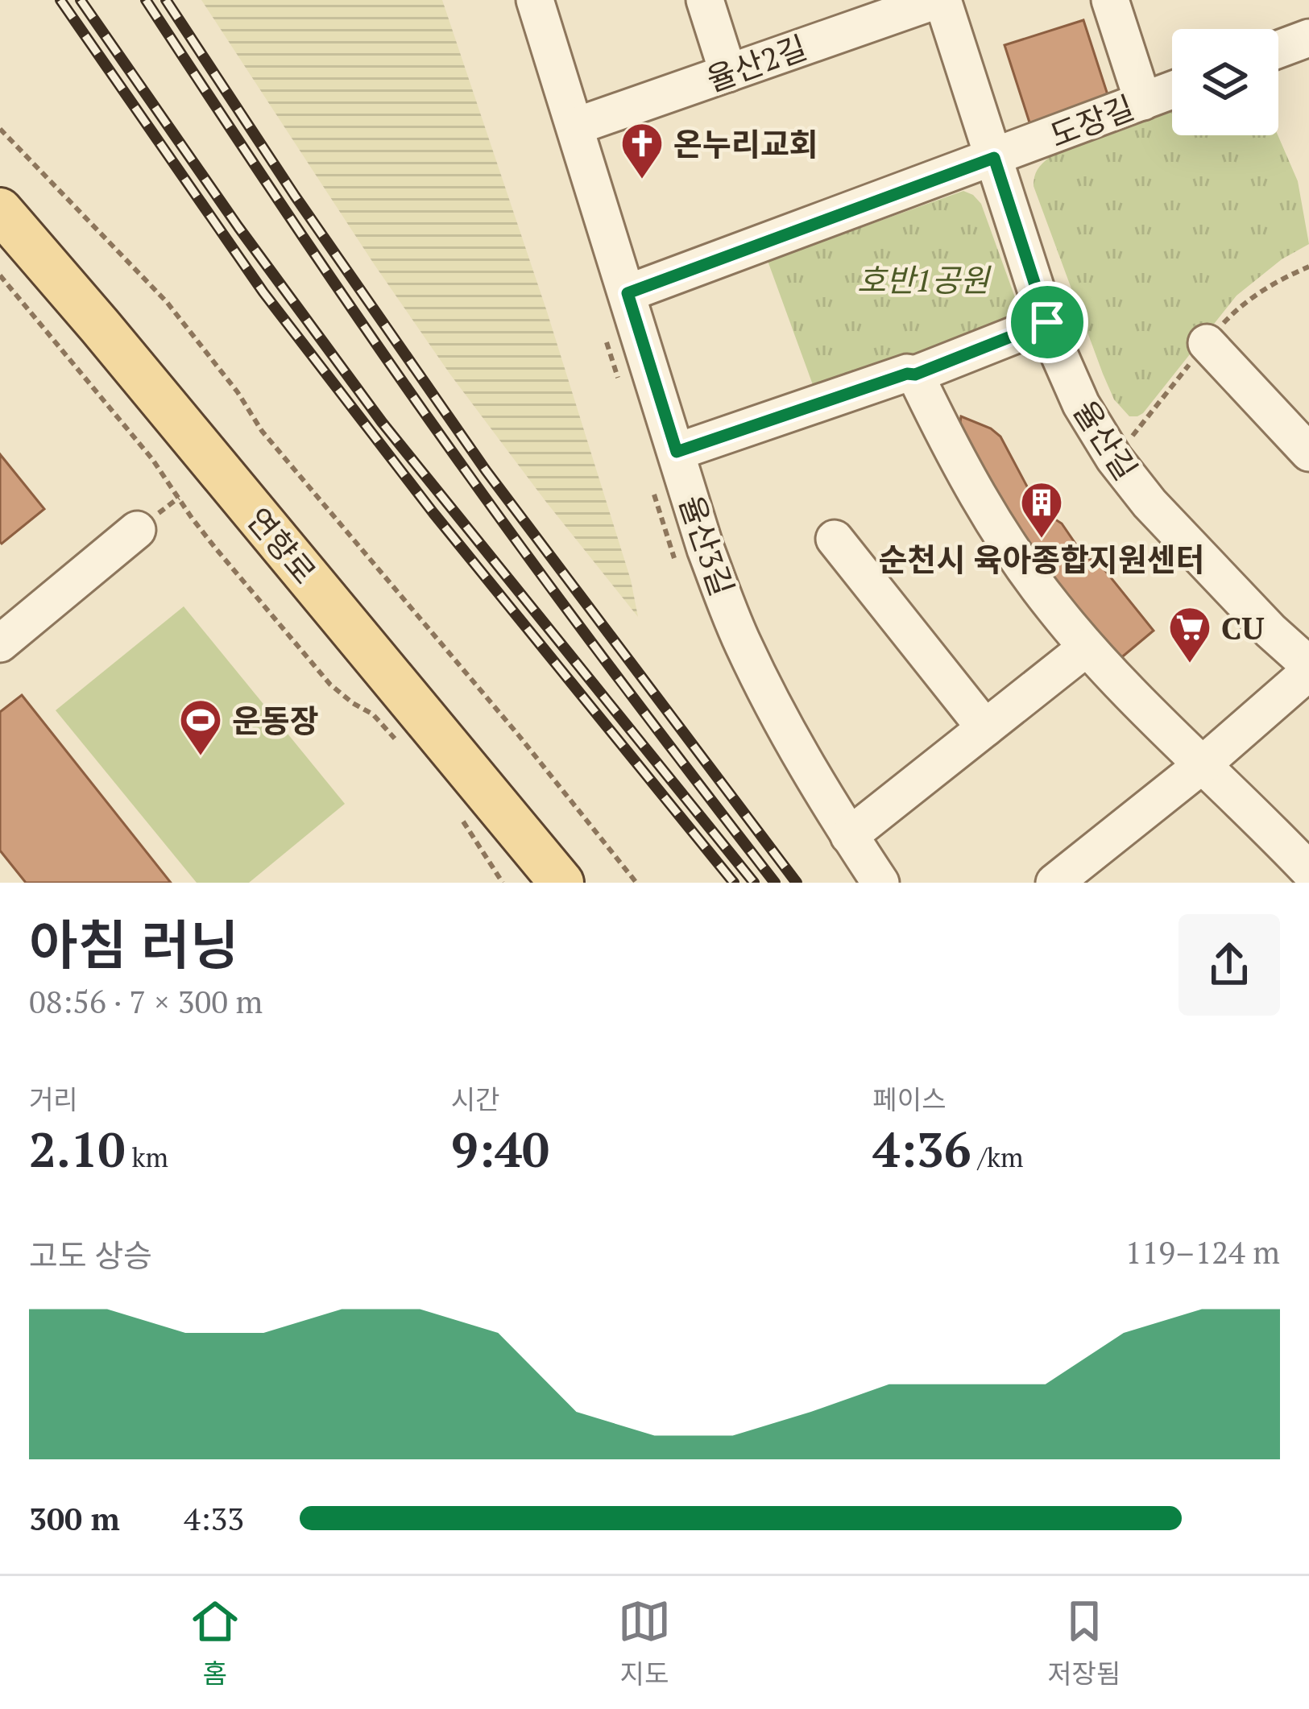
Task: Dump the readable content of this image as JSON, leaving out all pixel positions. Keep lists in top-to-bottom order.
{
  "streets": {
    "main road": ["연향로"],
    "street": [
      "율산2길",
      "도장길",
      "율산길",
      "율산3길"
    ]
  },
  "crossings": [
    ["율산2길", "율산길"],
    ["율산2길", "율산3길"],
    ["도장길", "율산길"]
  ],
  "parks": ["호반1공원"],
  "places": {
    "church": ["온누리교회"],
    "building": ["순천시 육아종합지원센터"],
    "supermarket": ["CU"],
    "sports": ["운동장"]
  },
  "page": {
    "heading": ["아침 러닝", "08:56 · 7 × 300 m"],
    "stats": [
      ["거리", "2.10 km"],
      ["시간", "9:40"],
      ["페이스", "4:36 /km"]
    ],
    "chart": ["고도 상승", "119–124 m"],
    "list": [
      {
        "name": "300 m",
        "note": "4:33"
      }
    ],
    "tabs": ["홈", "지도", "저장됨"]
  }
}
